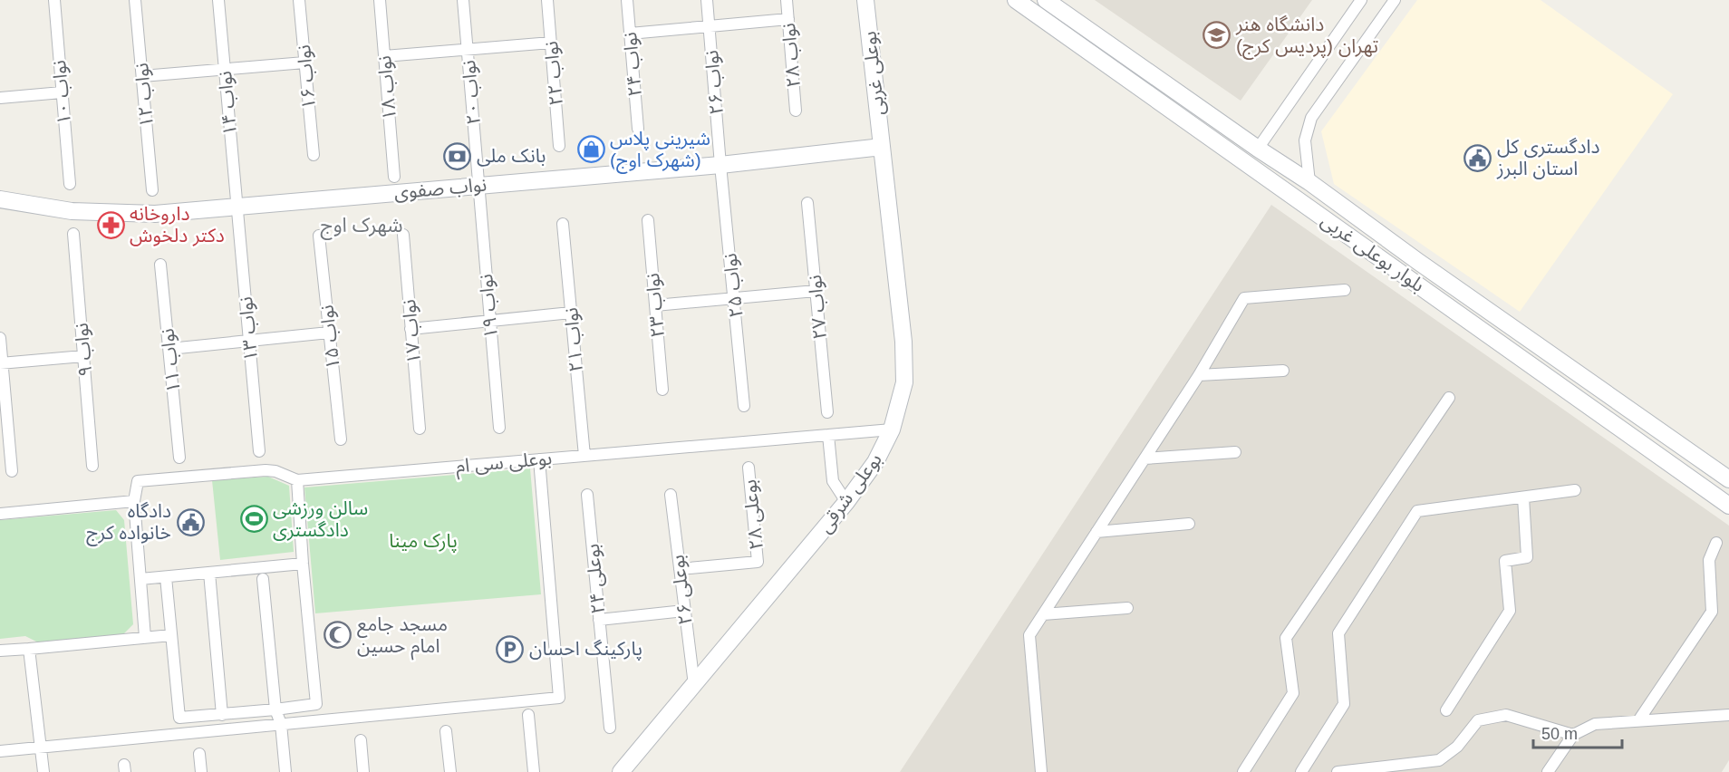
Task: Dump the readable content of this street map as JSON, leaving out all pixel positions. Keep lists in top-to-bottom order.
{
  "streets": {
    "street": [
      "نواب ۲۸",
      "نواب ۲۴",
      "نواب ۲۲",
      "بوعلی غربی",
      "نواب ۱۶",
      "نواب ۲۶",
      "نواب ۱۸",
      "نواب ۱۰",
      "نواب ۲۰",
      "نواب ۱۲",
      "نواب ۱۴",
      "نواب صفوی",
      "بلوار بوعلی غربی",
      "نواب ۲۵",
      "نواب ۲۳",
      "نواب ۱۹",
      "نواب ۲۷",
      "نواب ۱۳",
      "نواب ۱۷",
      "نواب ۱۵",
      "نواب ۲۱",
      "نواب ۹",
      "نواب ۱۱",
      "بوعلی سی ام",
      "بوعلی شرقی",
      "بوعلی ۲۸",
      "بوعلی ۲۴",
      "بوعلی ۲۶"
    ]
  },
  "crossings": [
    ["بوعلی غربی", "نواب صفوی"],
    ["بوعلی غربی", "بوعلی شرقی"],
    ["نواب ۲۶", "نواب صفوی"],
    ["نواب ۲۶", "نواب ۲۵"],
    ["نواب ۲۰", "نواب صفوی"],
    ["نواب ۲۰", "نواب ۱۹"],
    ["نواب ۱۴", "نواب صفوی"],
    ["نواب ۱۴", "نواب ۱۳"],
    ["نواب صفوی", "نواب ۲۵"],
    ["نواب صفوی", "نواب ۱۹"],
    ["نواب صفوی", "نواب ۱۳"],
    ["نواب صفوی", "بوعلی شرقی"],
    ["نواب ۲۱", "بوعلی سی ام"],
    ["بوعلی سی ام", "بوعلی شرقی"],
    ["بوعلی شرقی", "بوعلی ۲۶"],
    ["بوعلی ۲۸", "بوعلی ۲۶"]
  ],
  "districts": ["شهرک اوج"],
  "parks": ["پارک مینا"],
  "places": {
    "school or university": ["دانشگاه هنر تهران (پردیس کرج)"],
    "shop": ["شیرینی پلاس (شهرک اوج)"],
    "bank": ["بانک ملی"],
    "public building": ["دادگستری کل استان البرز", "دادگاه خانواده کرج"],
    "pharmacy": ["داروخانه دکتر دلخوش"],
    "sports": ["سالن ورزشی دادگستری"],
    "mosque": ["مسجد جامع امام حسین"],
    "parking": ["پارکینگ احسان"]
  },
  "scale_bar": "50 m"
}
